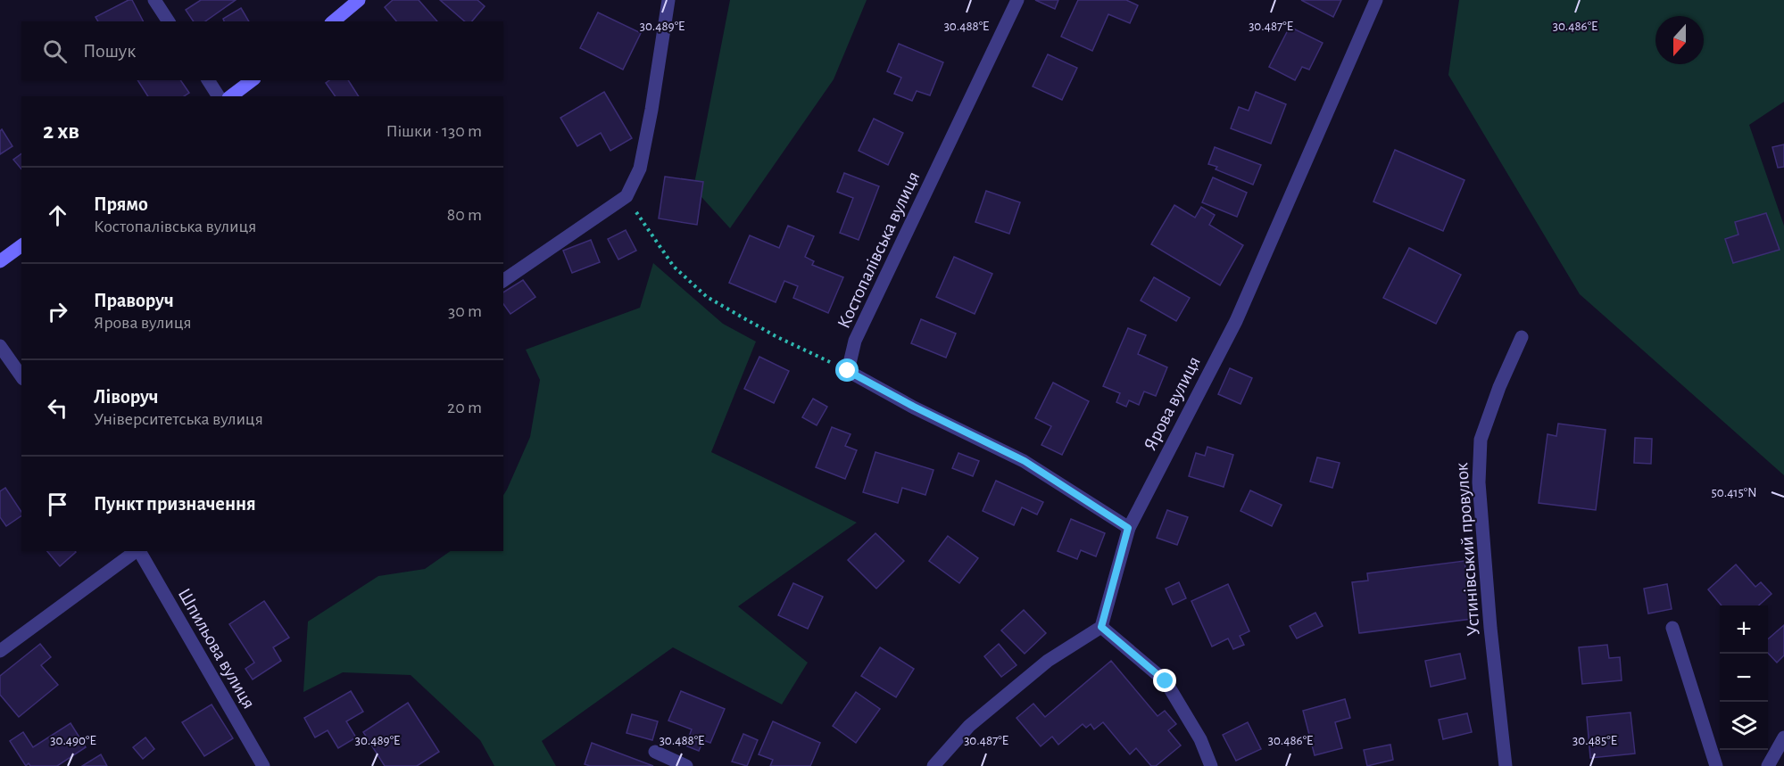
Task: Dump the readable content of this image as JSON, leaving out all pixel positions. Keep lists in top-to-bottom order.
{
  "streets": {
    "street": [
      "Костопалівська вулиця",
      "Ярова вулиця",
      "Устинівський провулок",
      "Шпильова вулиця"
    ]
  },
  "north": "bottom",
  "page": {
    "search": "Пошук",
    "heading": ["2 хв", "Пішки · 130 m"],
    "list": [
      ["Прямо", "Костопалівська вулиця", "80 m"],
      ["Праворуч", "Ярова вулиця", "30 m"],
      ["Ліворуч", "Університетська вулиця", "20 m"],
      "Пункт призначення"
    ],
    "map_buttons": ["+", "−"]
  },
  "coordinates": [
    "30.489°E",
    "30.488°E",
    "30.487°E",
    "30.486°E",
    "50.415°N",
    "30.490°E",
    "30.485°E"
  ]
}
